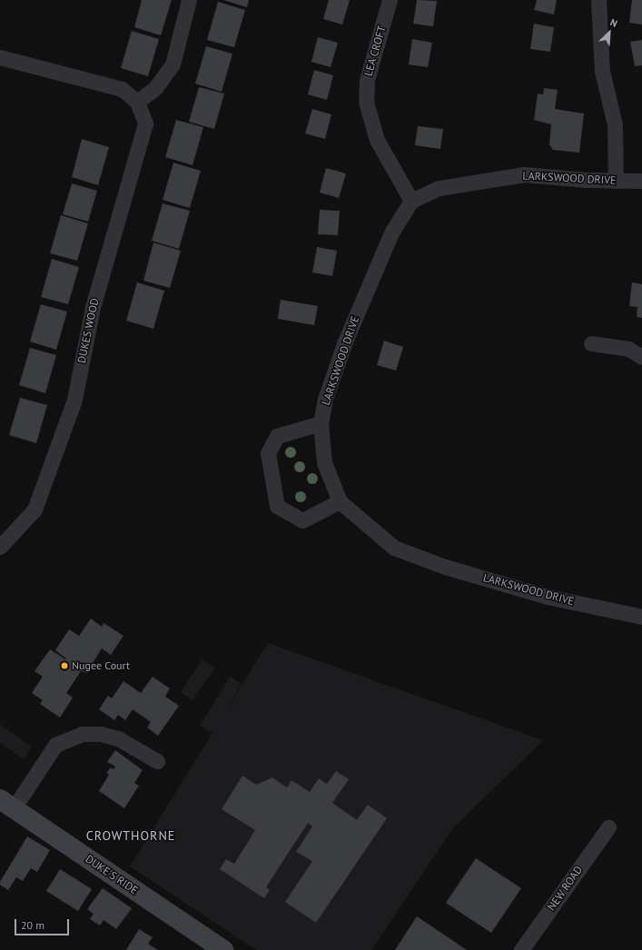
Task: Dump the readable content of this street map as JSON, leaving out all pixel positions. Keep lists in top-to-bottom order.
{
  "streets": {
    "main road": ["DUKE'S RIDE"],
    "street": [
      "LEA CROFT",
      "LARKSWOOD DRIVE",
      "DUKES WOOD",
      "NEW ROAD"
    ]
  },
  "crossings": [
    ["LEA CROFT", "LARKSWOOD DRIVE"]
  ],
  "districts": ["CROWTHORNE"],
  "places": ["Nugee Court"],
  "scale_bar": "20 m",
  "north": "top right"
}
